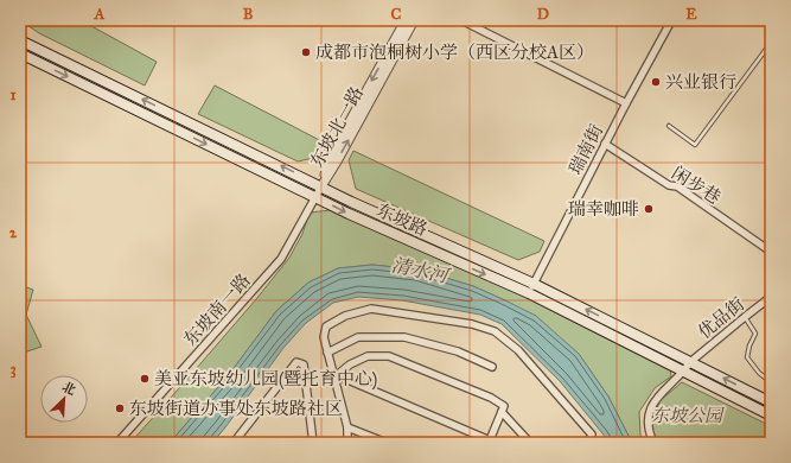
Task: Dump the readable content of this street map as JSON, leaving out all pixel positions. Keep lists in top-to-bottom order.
{
  "streets": {
    "main road": ["东坡路"],
    "street": [
      "东坡北一路",
      "瑞南街",
      "闲步巷",
      "东坡南一路",
      "优品街"
    ]
  },
  "crossings": [
    ["东坡北一路", "东坡路"],
    ["东坡北一路", "东坡南一路"],
    ["瑞南街", "闲步巷"],
    ["瑞南街", "东坡路"],
    ["东坡路", "东坡南一路"],
    ["东坡路", "优品街"]
  ],
  "water": ["清水河"],
  "parks": ["东坡公园"],
  "places": [
    "成都市泡桐树小学（西区分校A区）",
    "兴业银行",
    "瑞幸咖啡",
    "美亚东坡幼儿园(暨托育中心)",
    "东坡街道办事处东坡路社区"
  ],
  "north": "top right",
  "grid": {
    "columns": [
      "A",
      "B",
      "C",
      "D",
      "E"
    ],
    "rows": ["1", "2", "3"]
  }
}
